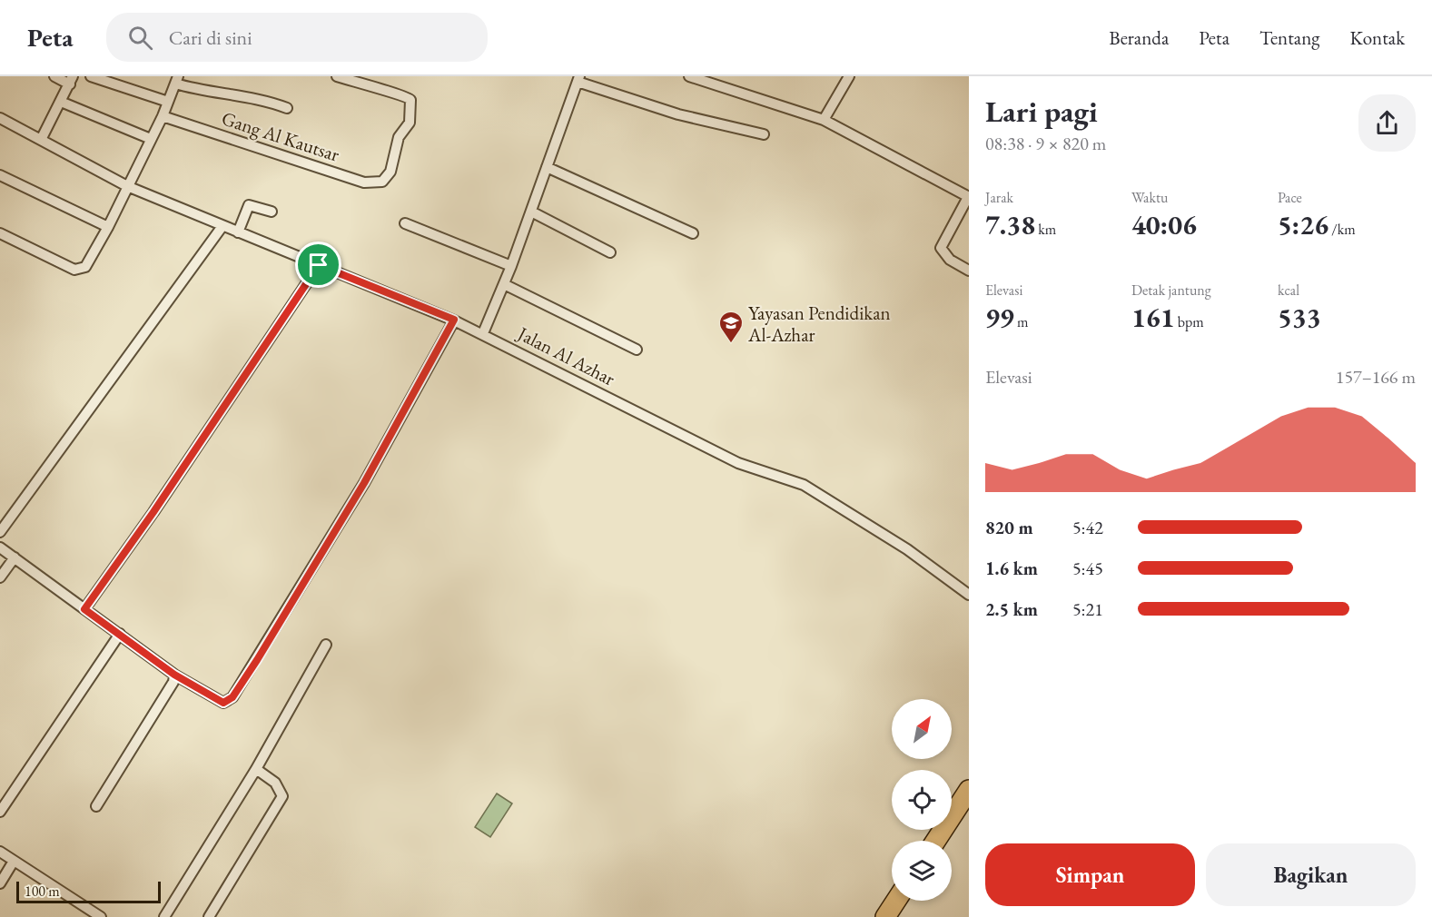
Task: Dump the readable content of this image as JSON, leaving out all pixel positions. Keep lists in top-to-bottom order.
{
  "streets": {
    "street": ["Gang Al Kautsar", "Jalan Al Azhar"]
  },
  "places": {
    "school or university": ["Yayasan Pendidikan Al-Azhar"]
  },
  "scale_bar": "100 m",
  "north": "top right",
  "page": {
    "header": "Peta",
    "search": "Cari di sini",
    "nav": [
      "Beranda",
      "Peta",
      "Tentang",
      "Kontak"
    ],
    "heading": ["Lari pagi", "08:38 · 9 × 820 m"],
    "stats": [
      ["Jarak", "7.38 km"],
      ["Waktu", "40:06"],
      ["Pace", "5:26 /km"],
      ["Elevasi", "99 m"],
      ["Detak jantung", "161 bpm"],
      ["kcal", "533"]
    ],
    "chart": ["Elevasi", "157–166 m"],
    "list": [
      {
        "name": "820 m",
        "note": "5:42"
      },
      {
        "name": "1.6 km",
        "note": "5:45"
      },
      {
        "name": "2.5 km",
        "note": "5:21"
      }
    ],
    "buttons": ["Simpan", "Bagikan"],
    "scale": "100 m"
  }
}
